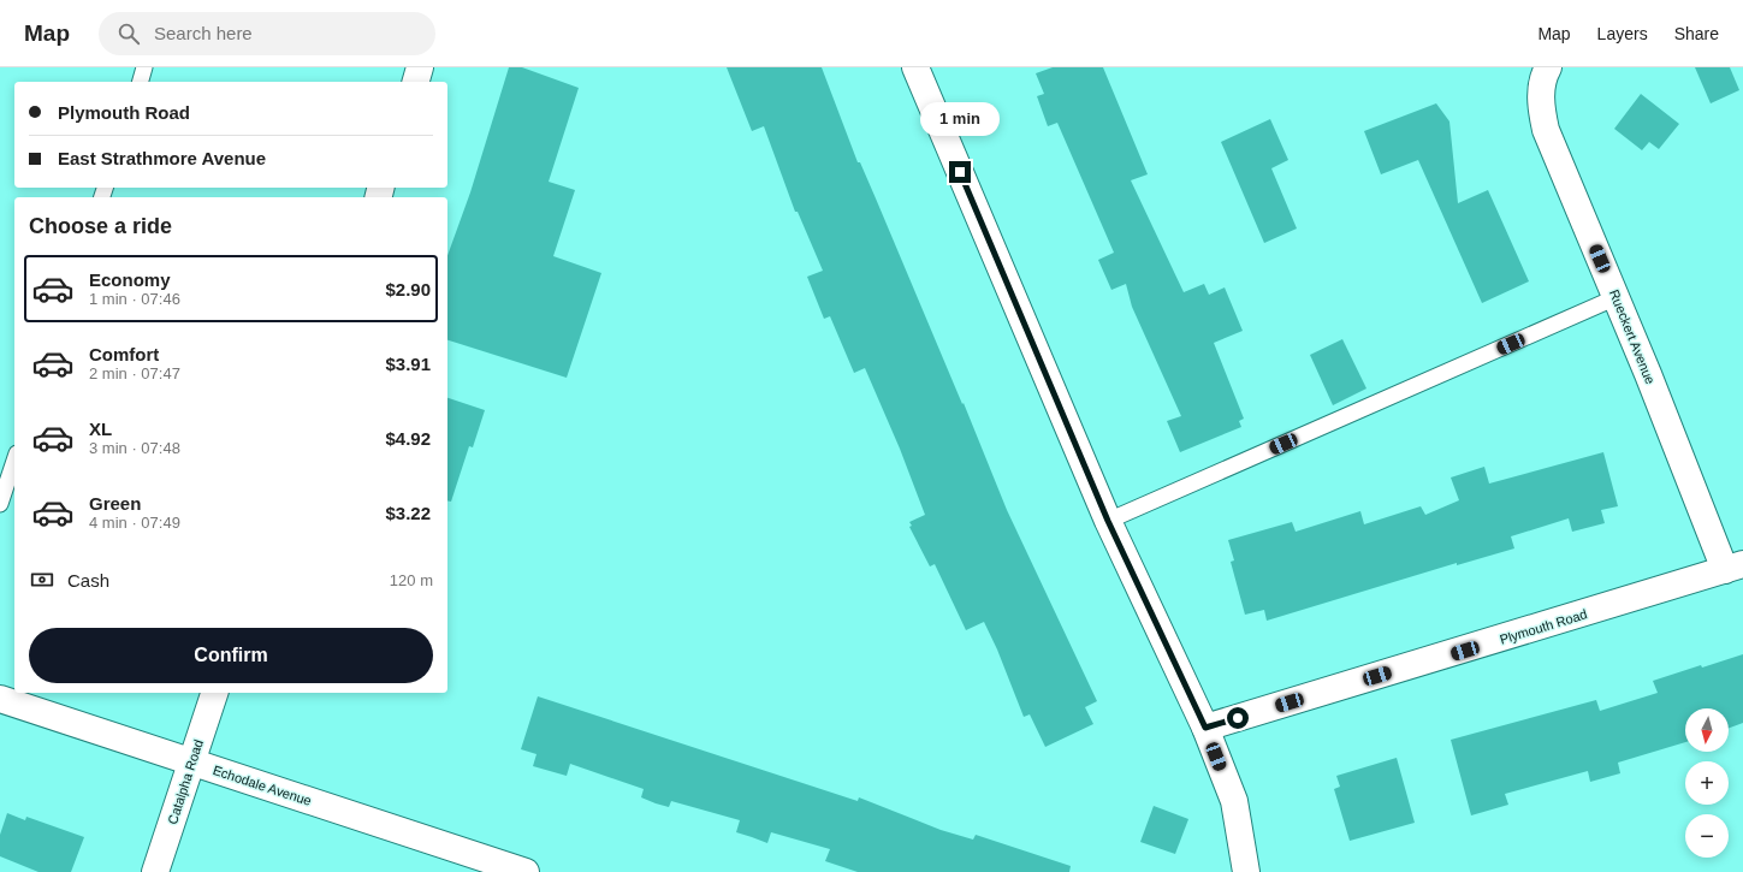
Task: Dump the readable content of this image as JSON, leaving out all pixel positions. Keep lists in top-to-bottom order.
{
  "streets": {
    "street": [
      "Rueckert Avenue",
      "Plymouth Road",
      "Catalpha Road",
      "Echodale Avenue"
    ]
  },
  "crossings": [
    ["Rueckert Avenue", "Plymouth Road"],
    ["Catalpha Road", "Echodale Avenue"]
  ],
  "north": "bottom",
  "page": {
    "header": "Map",
    "search": "Search here",
    "nav": ["Map", "Layers", "Share"],
    "banner": ["Plymouth Road", "East Strathmore Avenue"],
    "bubble": "1 min",
    "heading": "Choose a ride",
    "list": [
      {
        "name": "Economy",
        "note": "1 min · 07:46",
        "value": "$2.90"
      },
      {
        "name": "Comfort",
        "note": "2 min · 07:47",
        "value": "$3.91"
      },
      {
        "name": "XL",
        "note": "3 min · 07:48",
        "value": "$4.92"
      },
      {
        "name": "Green",
        "note": "4 min · 07:49",
        "value": "$3.22"
      }
    ],
    "pay": ["Cash", "120 m"],
    "buttons": "Confirm",
    "map_buttons": ["+", "−"]
  }
}
